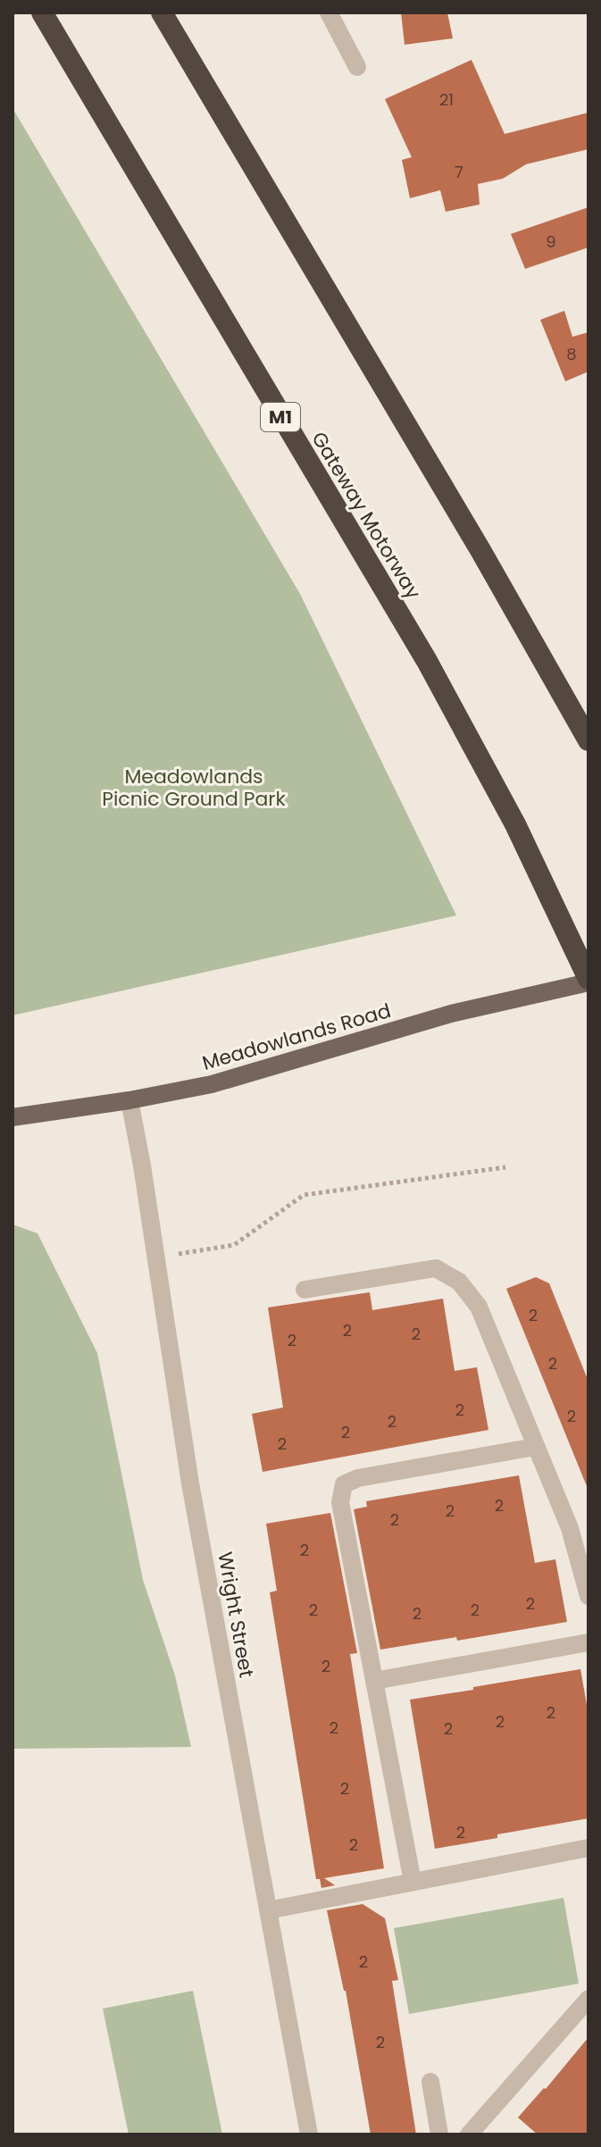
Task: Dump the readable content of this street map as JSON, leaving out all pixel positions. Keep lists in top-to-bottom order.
{
  "streets": {
    "highway": ["M1", "Gateway Motorway"],
    "main road": ["Meadowlands Road"],
    "street": ["Wright Street"]
  },
  "crossings": [
    ["Gateway Motorway", "Meadowlands Road"],
    ["Meadowlands Road", "Wright Street"]
  ],
  "parks": ["Meadowlands Picnic Ground Park"],
  "house_numbers": [
    "21",
    "7",
    "9",
    "8",
    "2",
    "2",
    "2",
    "2",
    "2",
    "2",
    "2",
    "2",
    "2",
    "2",
    "2",
    "2",
    "2",
    "2",
    "2",
    "2",
    "2",
    "2",
    "2",
    "2",
    "2",
    "2",
    "2",
    "2",
    "2",
    "2",
    "2",
    "2"
  ]
}
